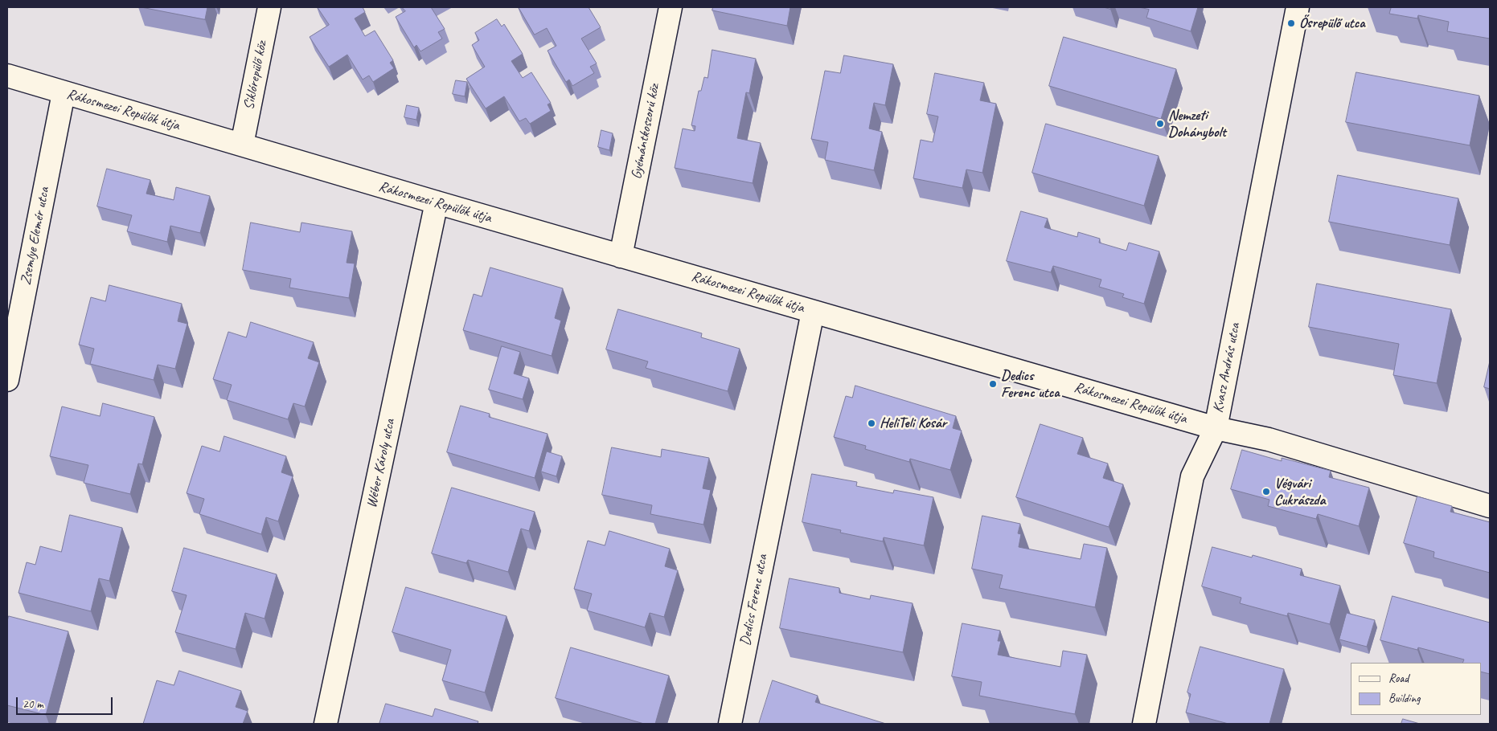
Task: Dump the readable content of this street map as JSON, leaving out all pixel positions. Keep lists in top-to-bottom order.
{
  "streets": {
    "street": [
      "Siklórepülő köz",
      "Rákosmezei Repülők útja",
      "Gyémántkoszorú köz",
      "Zsemlye Elemér utca",
      "Kvasz András utca",
      "Wéber Károly utca",
      "Dedics Ferenc utca"
    ]
  },
  "crossings": [
    ["Siklórepülő köz", "Rákosmezei Repülők útja"],
    ["Rákosmezei Repülők útja", "Gyémántkoszorú köz"],
    ["Rákosmezei Repülők útja", "Zsemlye Elemér utca"],
    ["Rákosmezei Repülők útja", "Kvasz András utca"],
    ["Rákosmezei Repülők útja", "Wéber Károly utca"],
    ["Rákosmezei Repülők útja", "Dedics Ferenc utca"]
  ],
  "places": [
    "Ősrepülő utca",
    "Nemzeti Dohánybolt",
    "Dedics Ferenc utca",
    "HeliTeli Kosár",
    "Végvári Cukrászda"
  ],
  "legend": ["Road", "Building"],
  "scale_bar": "20 m"
}
